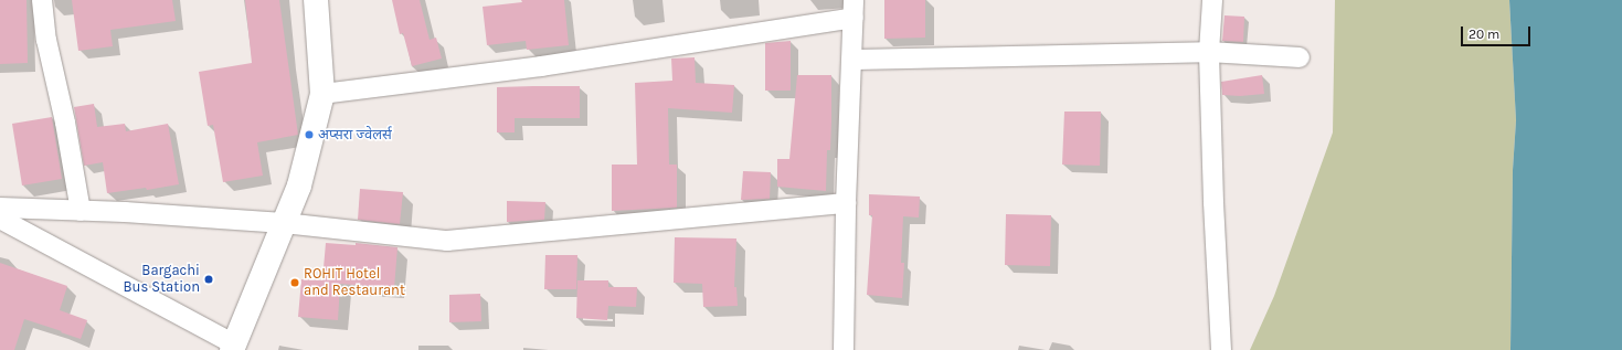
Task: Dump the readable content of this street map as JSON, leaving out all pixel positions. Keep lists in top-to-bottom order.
{
  "places": ["अप्सरा ज्वेलर्स", "Bargachi Bus Station", "ROHIT Hotel and Restaurant"],
  "scale_bar": "20 m"
}
